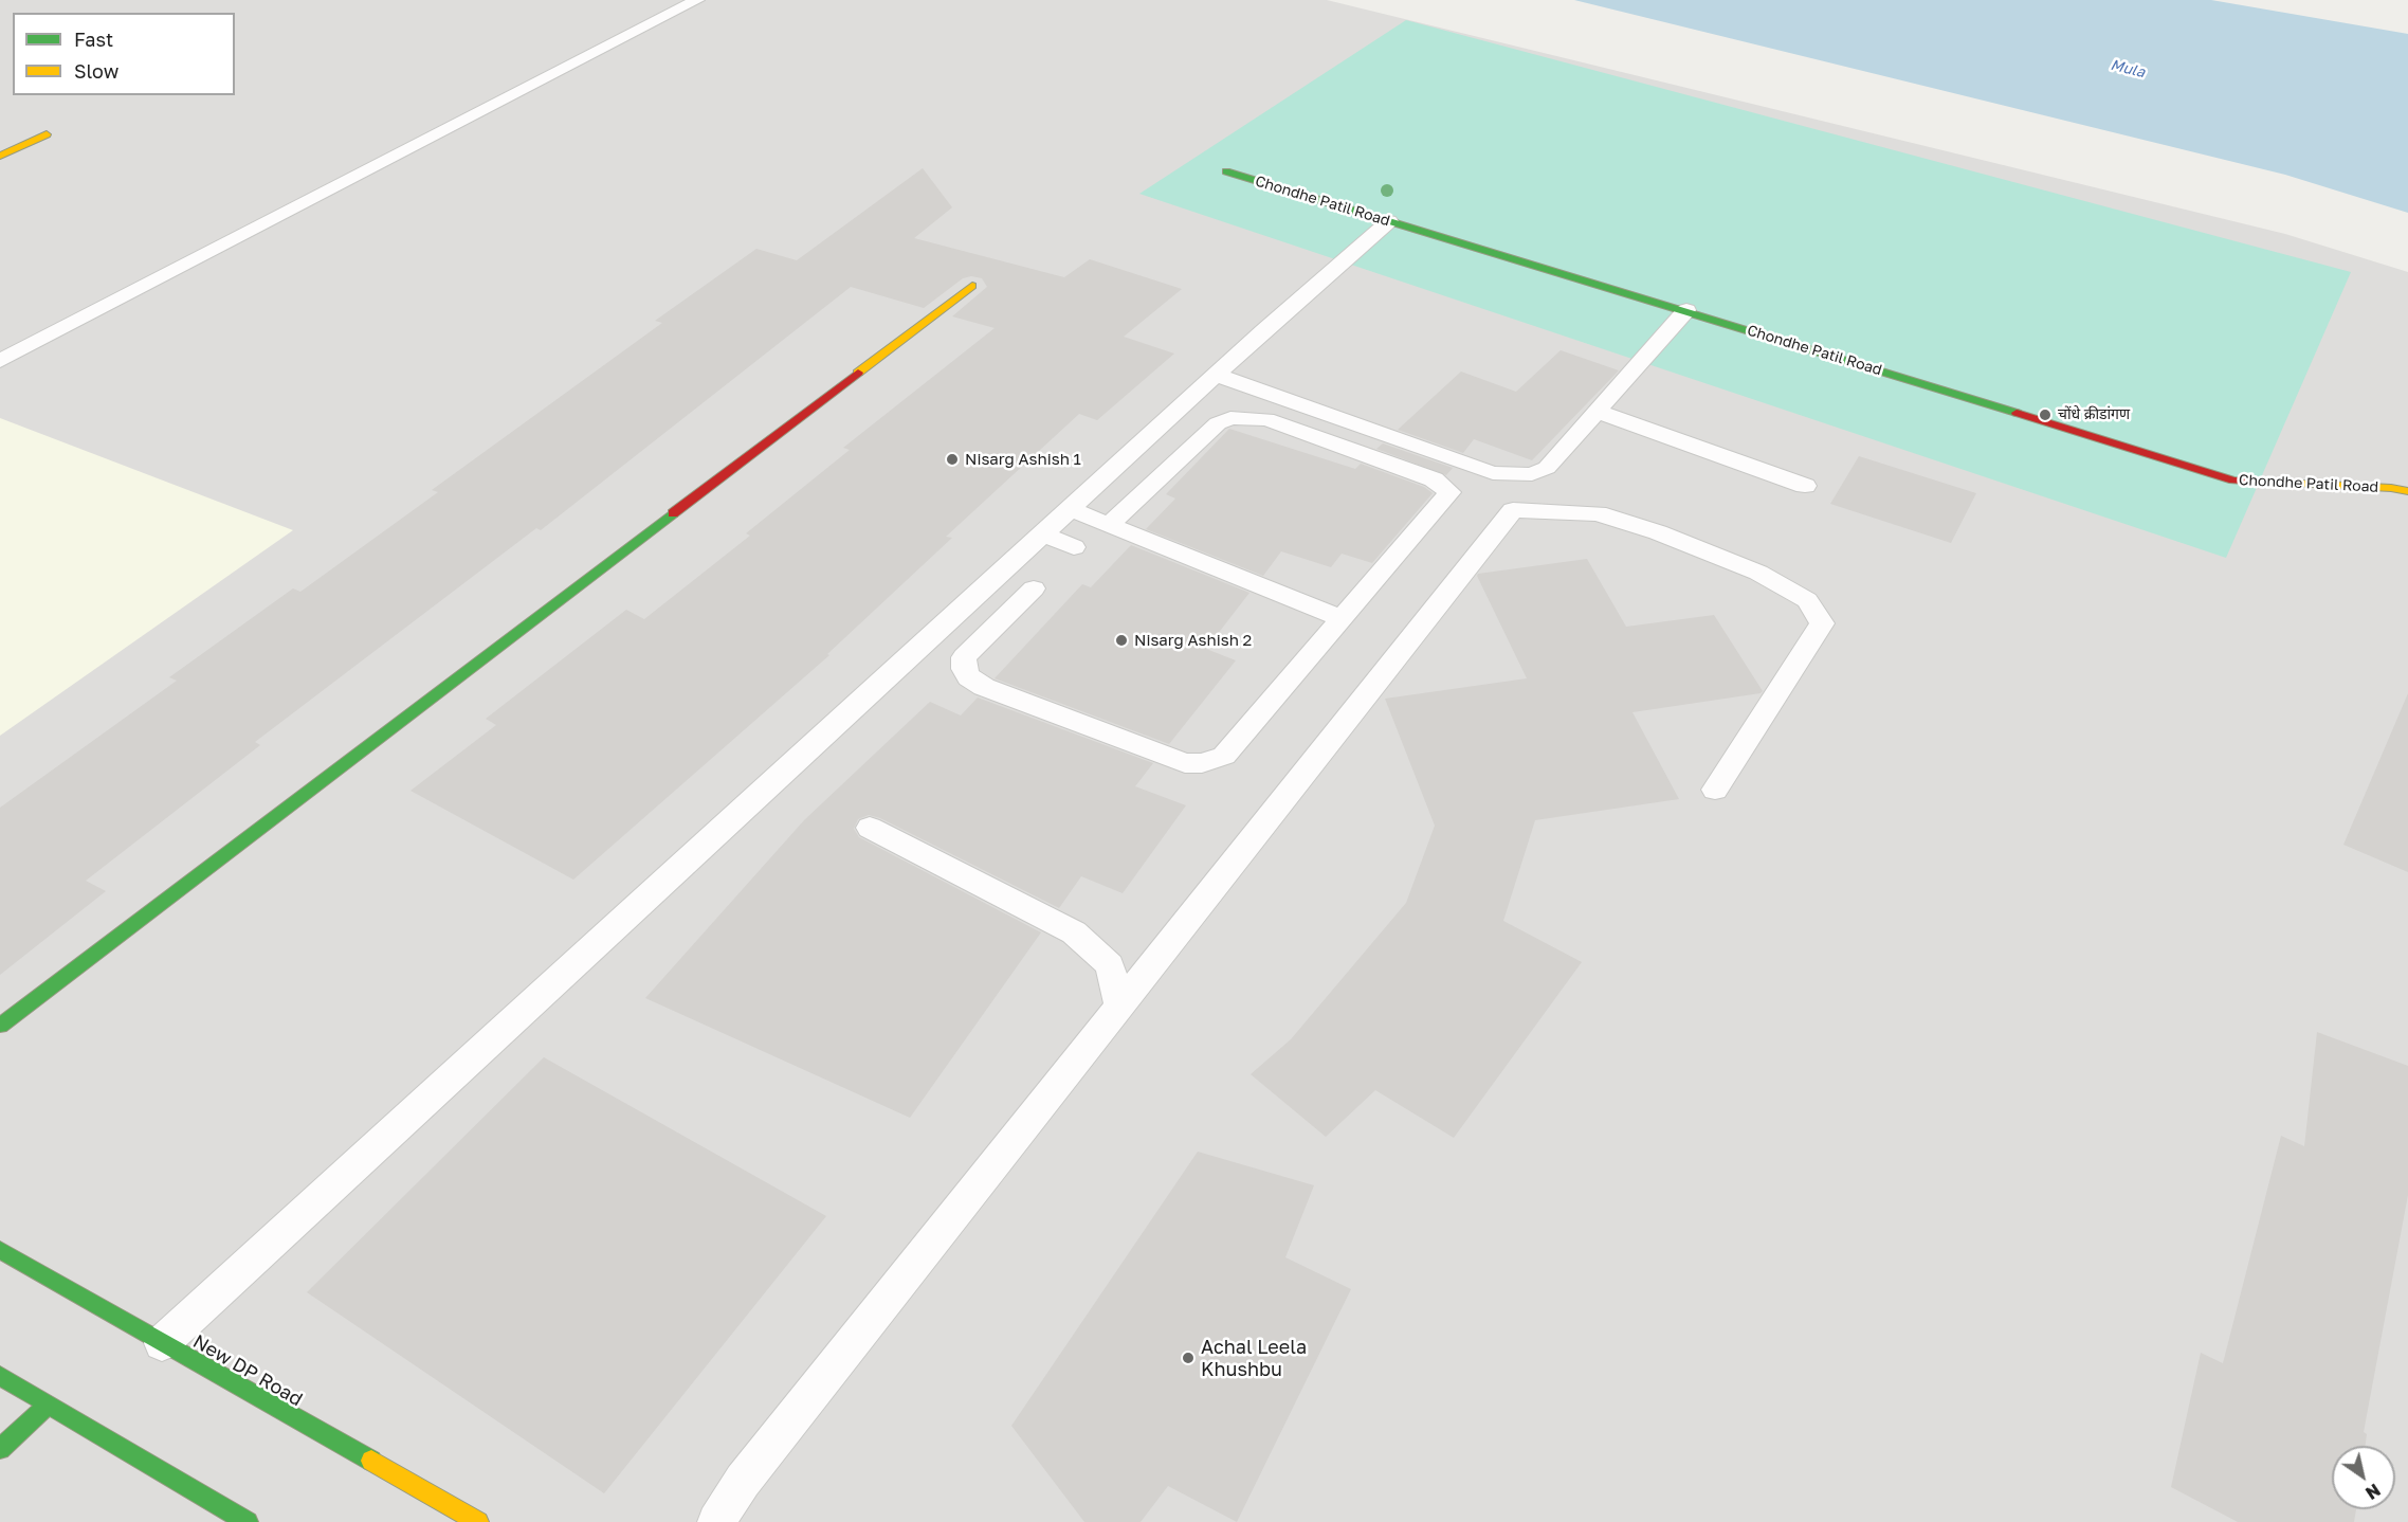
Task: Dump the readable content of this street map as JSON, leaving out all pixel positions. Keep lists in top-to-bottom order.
{
  "streets": {
    "street": ["Chondhe Patil Road", "New DP Road"]
  },
  "water": ["Mula"],
  "places": [
    "चोंधे क्रीडांगण",
    "Nisarg Ashish 1",
    "Nisarg Ashish 2",
    "Achal Leela Khushbu"
  ],
  "legend": ["Fast", "Slow"],
  "north": "bottom right"
}
